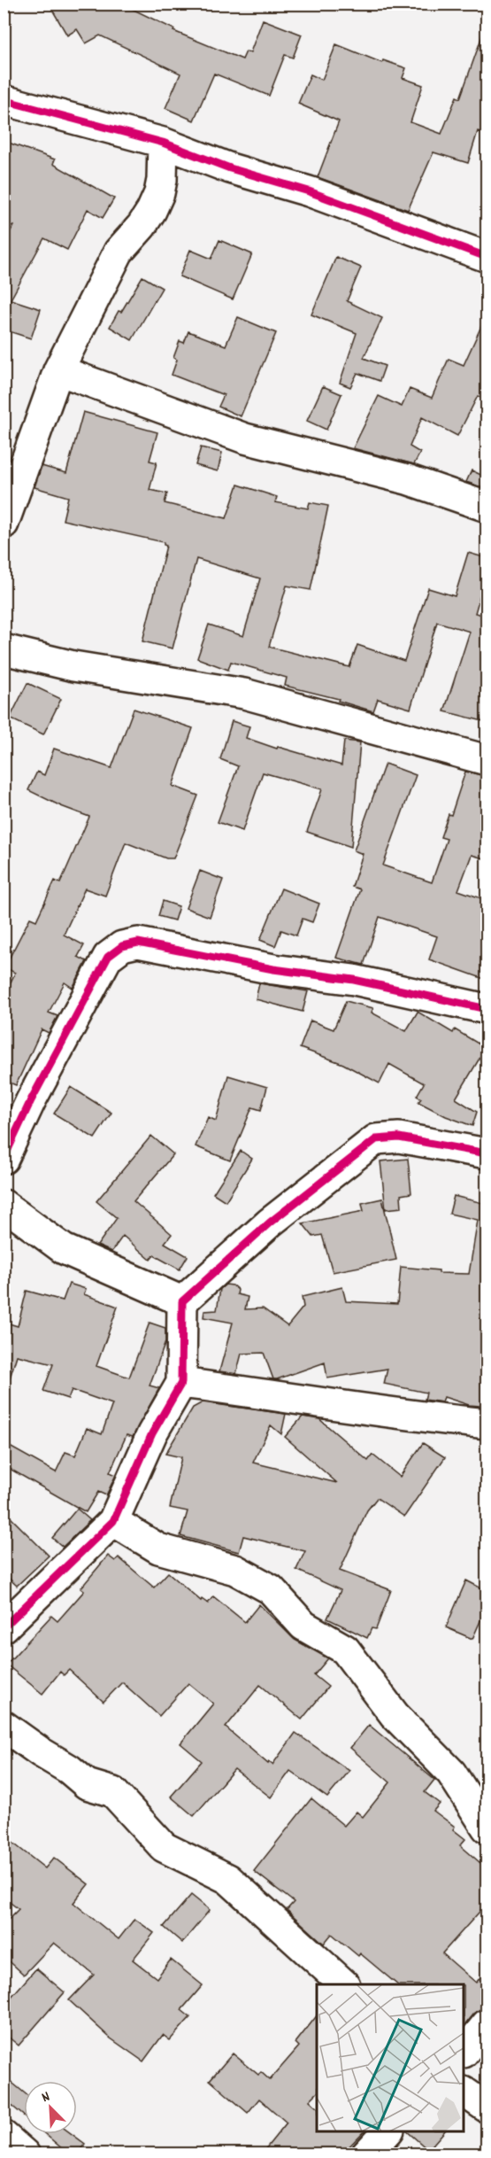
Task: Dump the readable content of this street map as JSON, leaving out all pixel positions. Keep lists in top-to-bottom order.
{
  "north": "top left"
}
